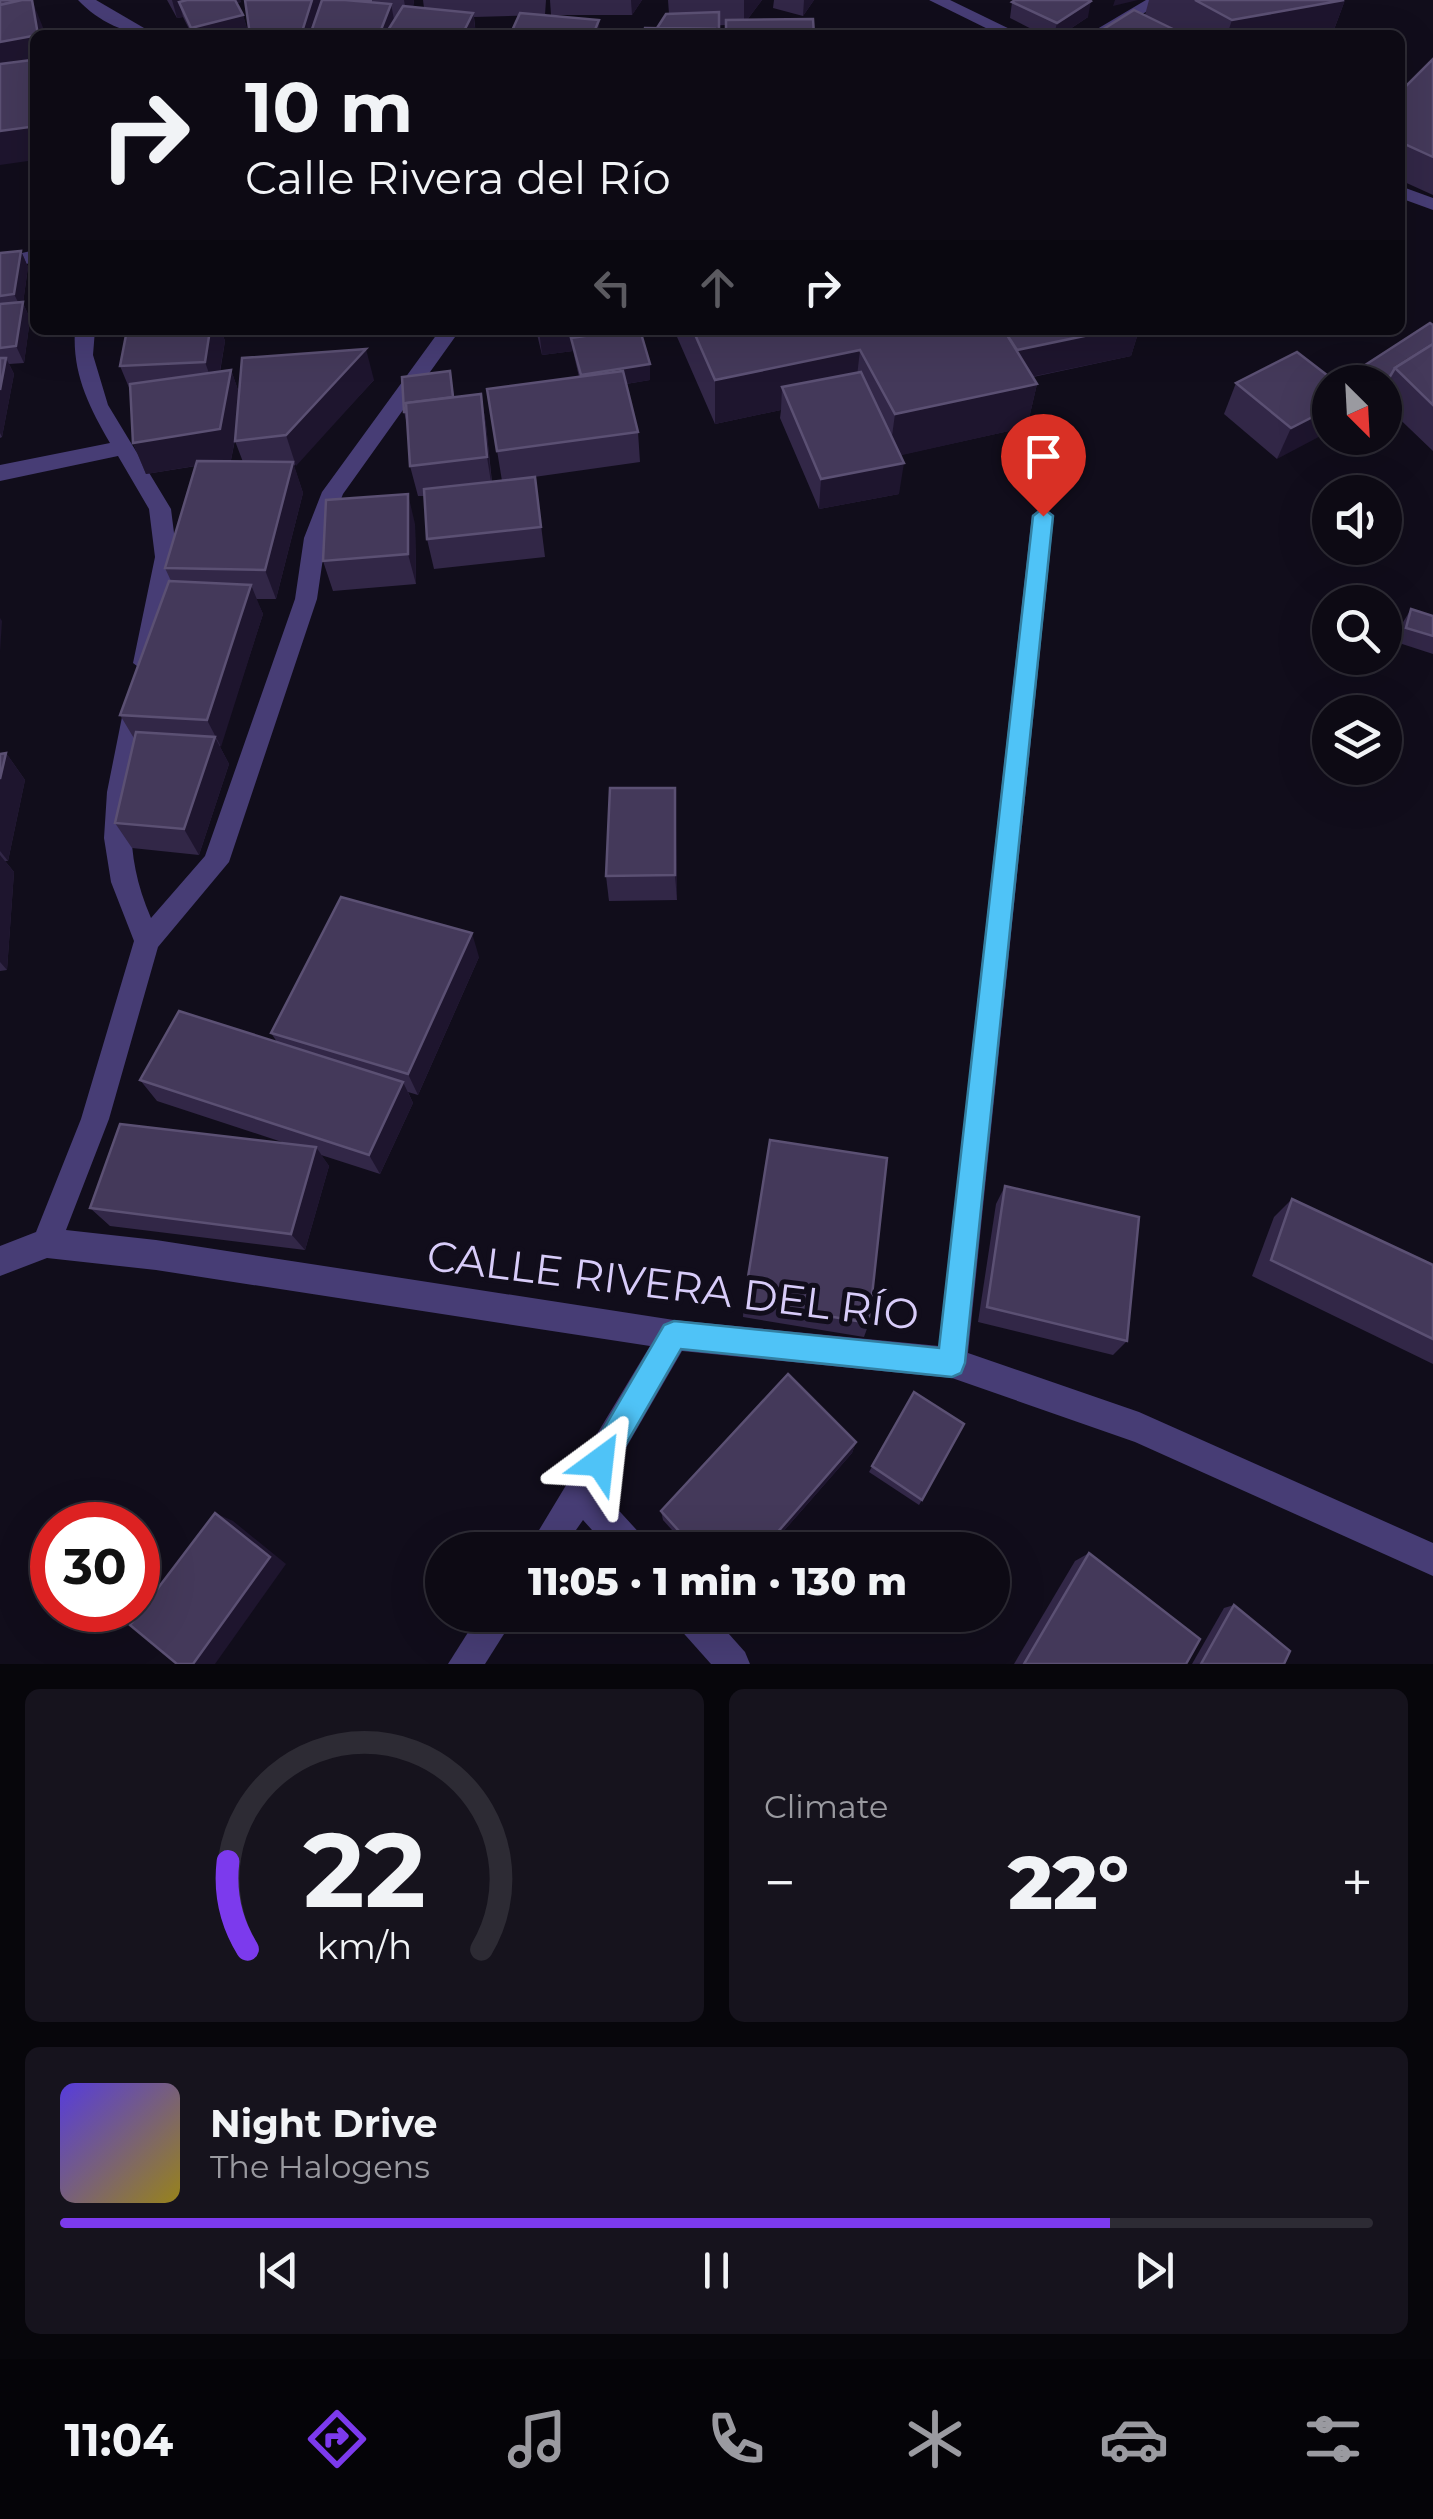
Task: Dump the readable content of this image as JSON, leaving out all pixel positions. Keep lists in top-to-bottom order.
{
  "streets": {
    "street": ["CALLE RIVERA DEL RÍO"]
  },
  "north": "bottom right",
  "page": {
    "turn": ["10 m", "Calle Rivera del Río"],
    "limit": "30",
    "trip": "11:05 · 1 min · 130 m",
    "tile": "Climate",
    "heat": ["−", "22°", "+"],
    "song": ["Night Drive", "The Halogens"],
    "tabs": "11:04",
    "gauge": ["22", "km/h"]
  }
}
